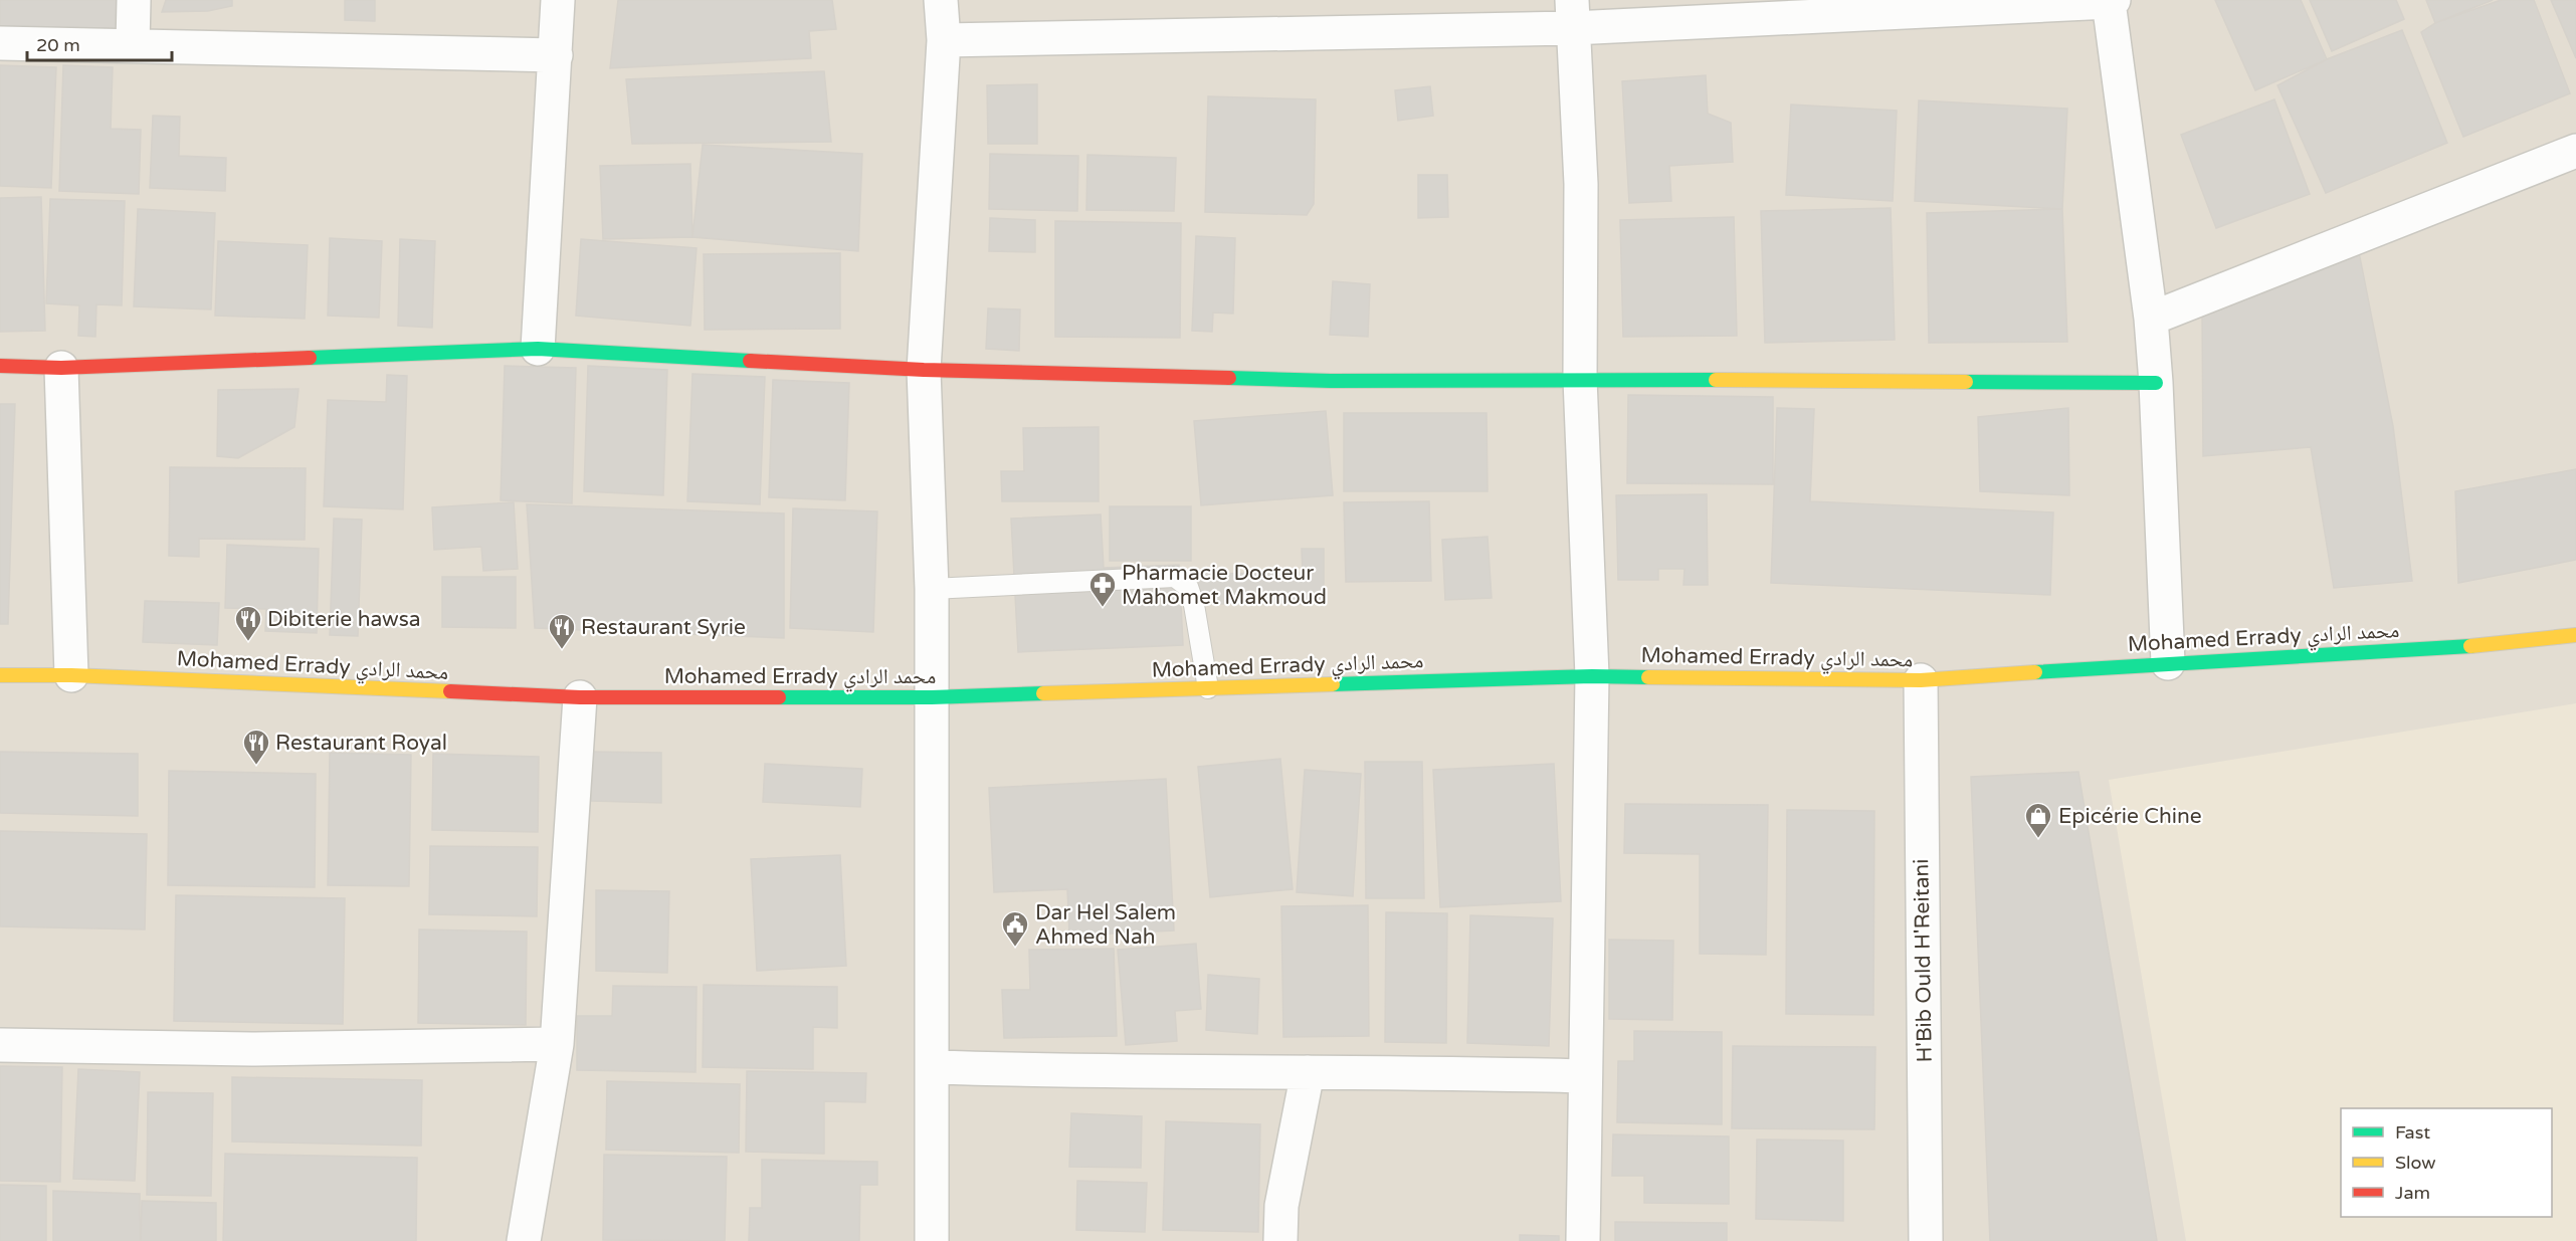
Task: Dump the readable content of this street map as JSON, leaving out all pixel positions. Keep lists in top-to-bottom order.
{
  "streets": {
    "street": ["Mohamed Errady محمد الرادي", "H'Bib Ould H'Reitani"]
  },
  "crossings": [
    ["Mohamed Errady محمد الرادي", "H'Bib Ould H'Reitani"]
  ],
  "places": {
    "pharmacy": ["Pharmacie Docteur Mahomet Makmoud"],
    "restaurant": ["Dibiterie hawsa", "Restaurant Syrie", "Restaurant Royal"],
    "shop": ["Epicérie Chine"],
    "public building": ["Dar Hel Salem Ahmed Nah"]
  },
  "legend": ["Fast", "Slow", "Jam"],
  "scale_bar": "20 m"
}
